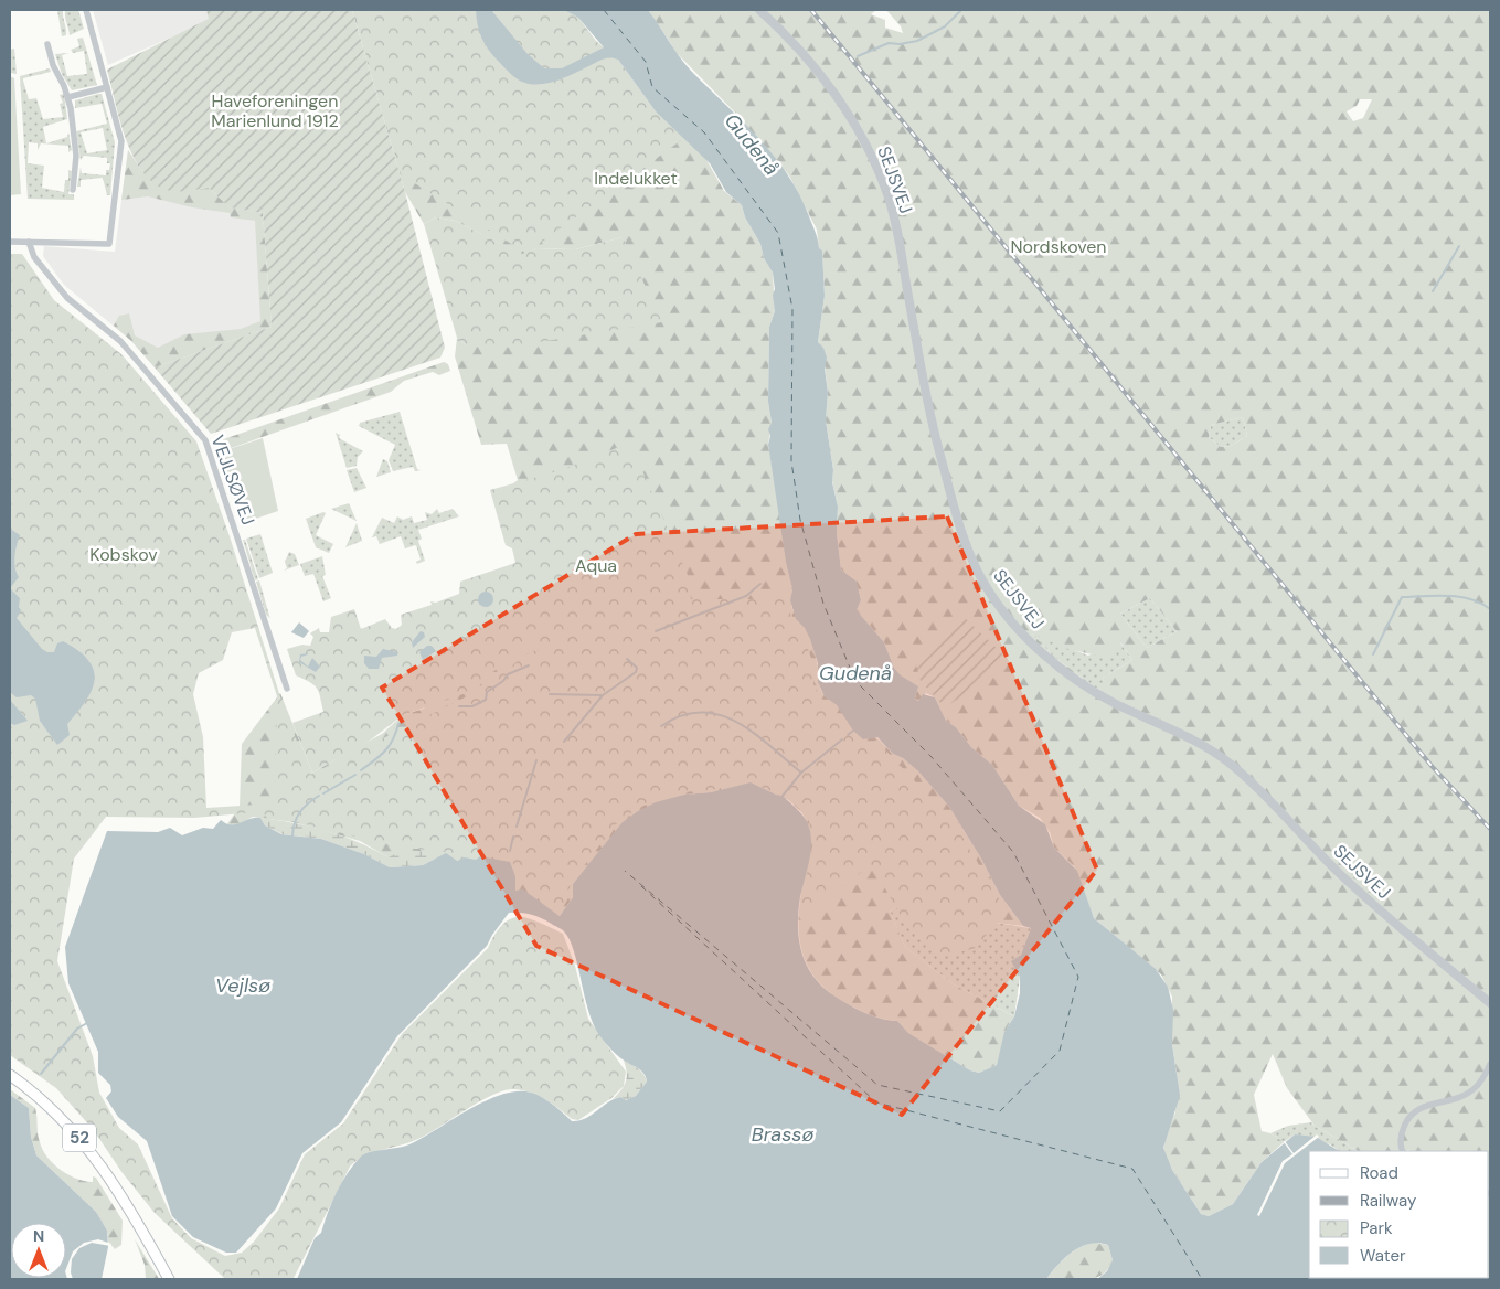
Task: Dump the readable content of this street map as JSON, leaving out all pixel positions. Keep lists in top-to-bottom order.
{
  "streets": {
    "main road": ["52"],
    "street": ["SEJSVEJ", "VEJLSØVEJ"]
  },
  "water": ["Gudenå", "Vejlsø", "Brassø"],
  "parks": [
    "Haveforeningen Marienlund 1912",
    "Indelukket",
    "Nordskoven",
    "Kobskov",
    "Aqua"
  ],
  "legend": [
    "Road",
    "Railway",
    "Park",
    "Water"
  ],
  "north": "top"
}
